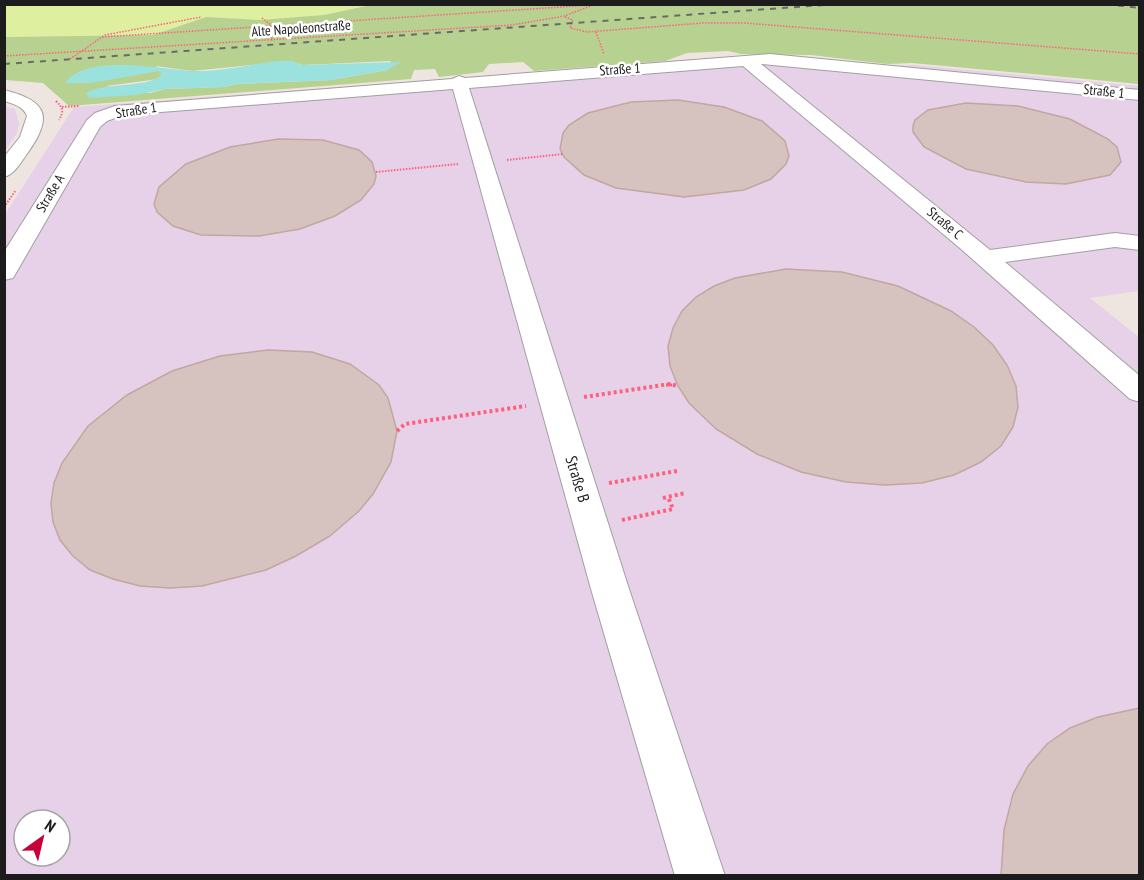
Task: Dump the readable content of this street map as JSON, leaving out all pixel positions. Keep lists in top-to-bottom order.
{
  "streets": {
    "street": [
      "Straße 1",
      "Straße A",
      "Straße C",
      "Straße B"
    ],
    "path": ["Alte Napoleonstraße"]
  },
  "crossings": [
    ["Straße 1", "Straße A"],
    ["Straße 1", "Straße C"],
    ["Straße 1", "Straße B"]
  ],
  "north": "top right"
}
